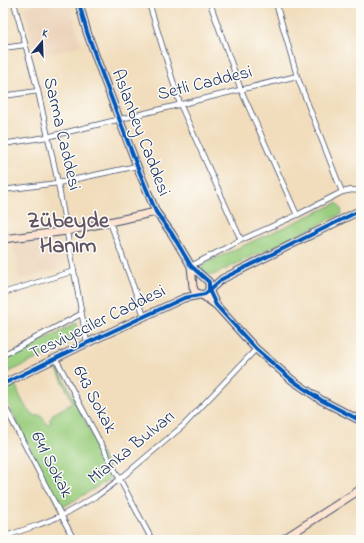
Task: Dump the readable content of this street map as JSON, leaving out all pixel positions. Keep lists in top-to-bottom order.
{
  "streets": {
    "street": [
      "Setli Caddesi",
      "Aslanbey Caddesi",
      "Sarma Caddesi",
      "Tesviyeciler Caddesi",
      "643 Sokak",
      "Mianka Bulvarı",
      "641 Sokak"
    ]
  },
  "crossings": [
    ["Setli Caddesi", "Aslanbey Caddesi"],
    ["Setli Caddesi", "Sarma Caddesi"],
    ["Sarma Caddesi", "Tesviyeciler Caddesi"],
    ["Tesviyeciler Caddesi", "643 Sokak"],
    ["643 Sokak", "Mianka Bulvarı"],
    ["Mianka Bulvarı", "641 Sokak"]
  ],
  "districts": ["Zübeyde Hanım"],
  "north": "top"
}
